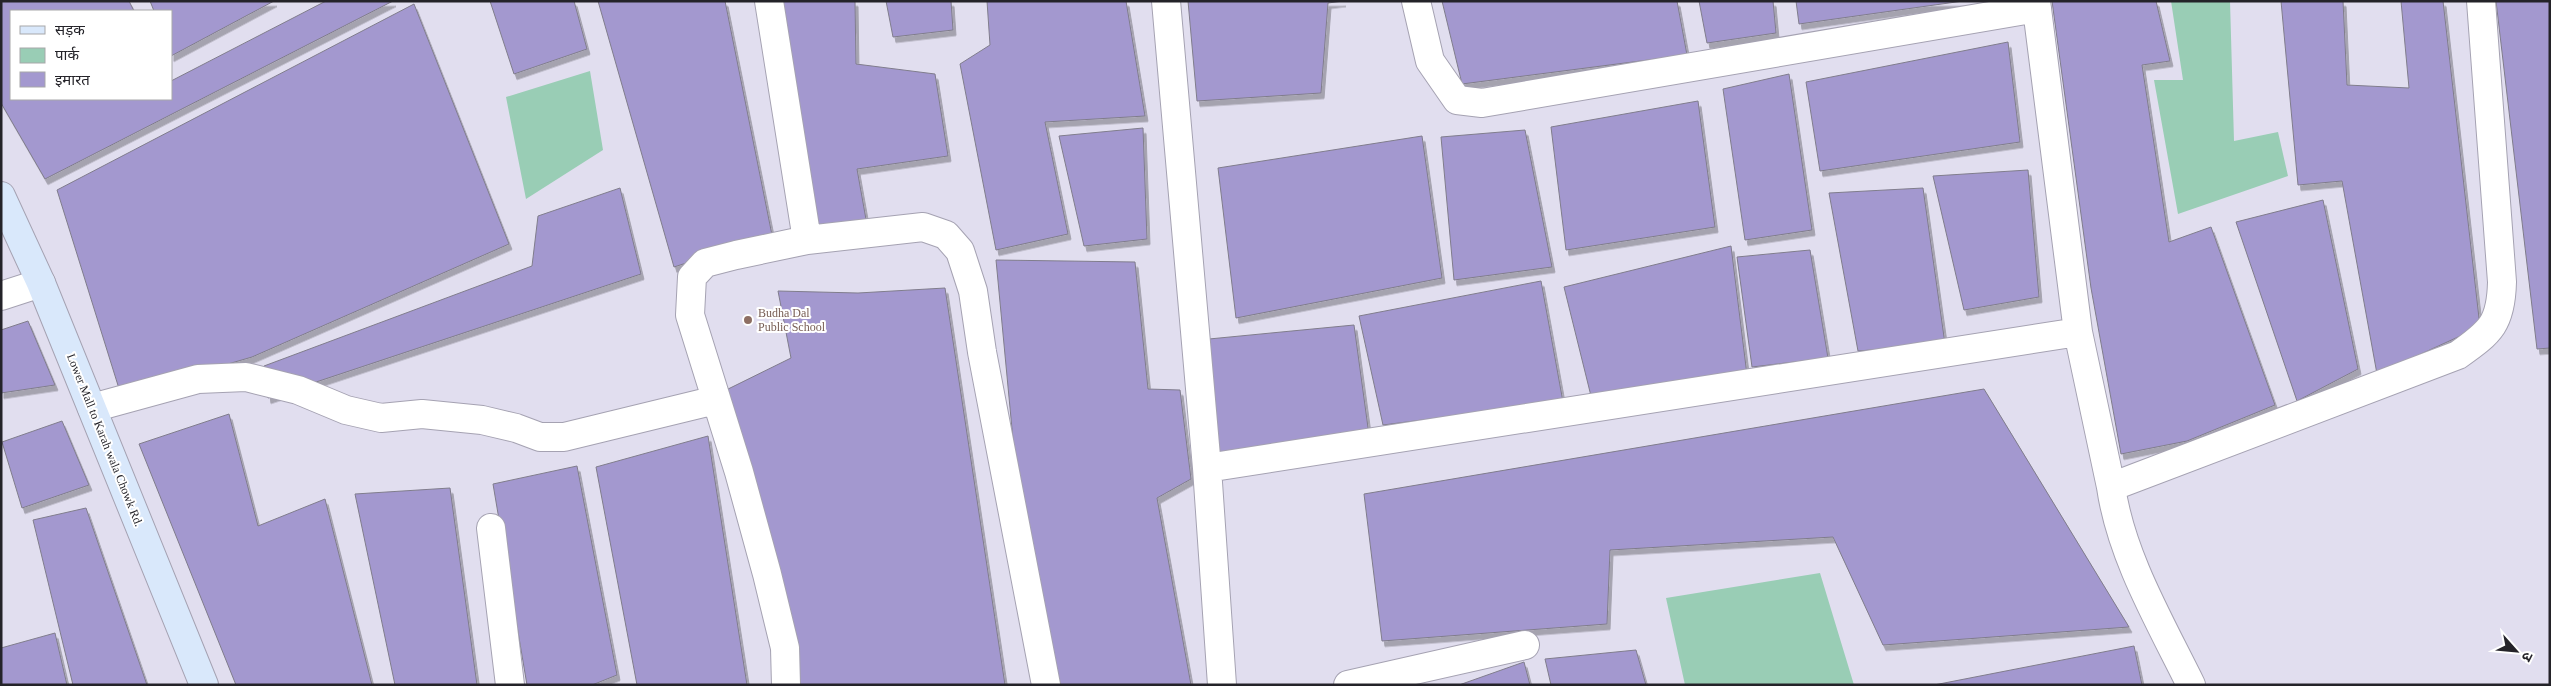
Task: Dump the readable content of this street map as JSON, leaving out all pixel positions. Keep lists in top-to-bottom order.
{
  "streets": {
    "main road": ["Lower Mall to Karah wala Chowk Rd."]
  },
  "places": ["Budha Dal Public School"],
  "legend": ["सड़क", "पार्क", "इमारत"],
  "north": "bottom right"
}
